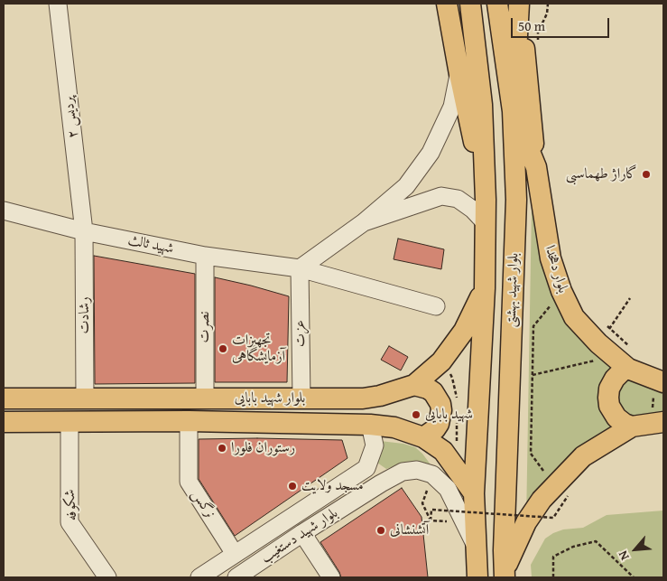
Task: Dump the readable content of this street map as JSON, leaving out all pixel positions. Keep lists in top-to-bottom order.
{
  "streets": {
    "main road": ["بلوار دهخدا", "بلوار شهید بهشتی", "بلوار شهید بابایی"],
    "street": [
      "پردیس ۲",
      "شهید ثالث",
      "رشادت",
      "نصرت",
      "عزت",
      "نرگس",
      "شکوفه",
      "بلوار شهید دستغیب"
    ]
  },
  "crossings": [
    ["پردیس ۲", "شهید ثالث"],
    ["پردیس ۲", "رشادت"],
    ["شهید ثالث", "رشادت"],
    ["شهید ثالث", "نصرت"],
    ["شهید ثالث", "عزت"],
    ["بلوار دهخدا", "بلوار شهید بهشتی"],
    ["بلوار شهید بهشتی", "بلوار شهید بابایی"],
    ["بلوار شهید بهشتی", "بلوار شهید دستغیب"],
    ["رشادت", "بلوار شهید بابایی"],
    ["نصرت", "بلوار شهید بابایی"],
    ["عزت", "بلوار شهید بابایی"],
    ["بلوار شهید بابایی", "نرگس"],
    ["بلوار شهید بابایی", "شکوفه"],
    ["نرگس", "بلوار شهید دستغیب"]
  ],
  "places": [
    "گاراژ طهماسبی",
    "تجهیزات آزمایشگاهی",
    "شهید بابایی",
    "رستوران فلورا",
    "مسجد ولایت",
    "آتشنشانی"
  ],
  "scale_bar": "50 m",
  "north": "bottom left"
}
